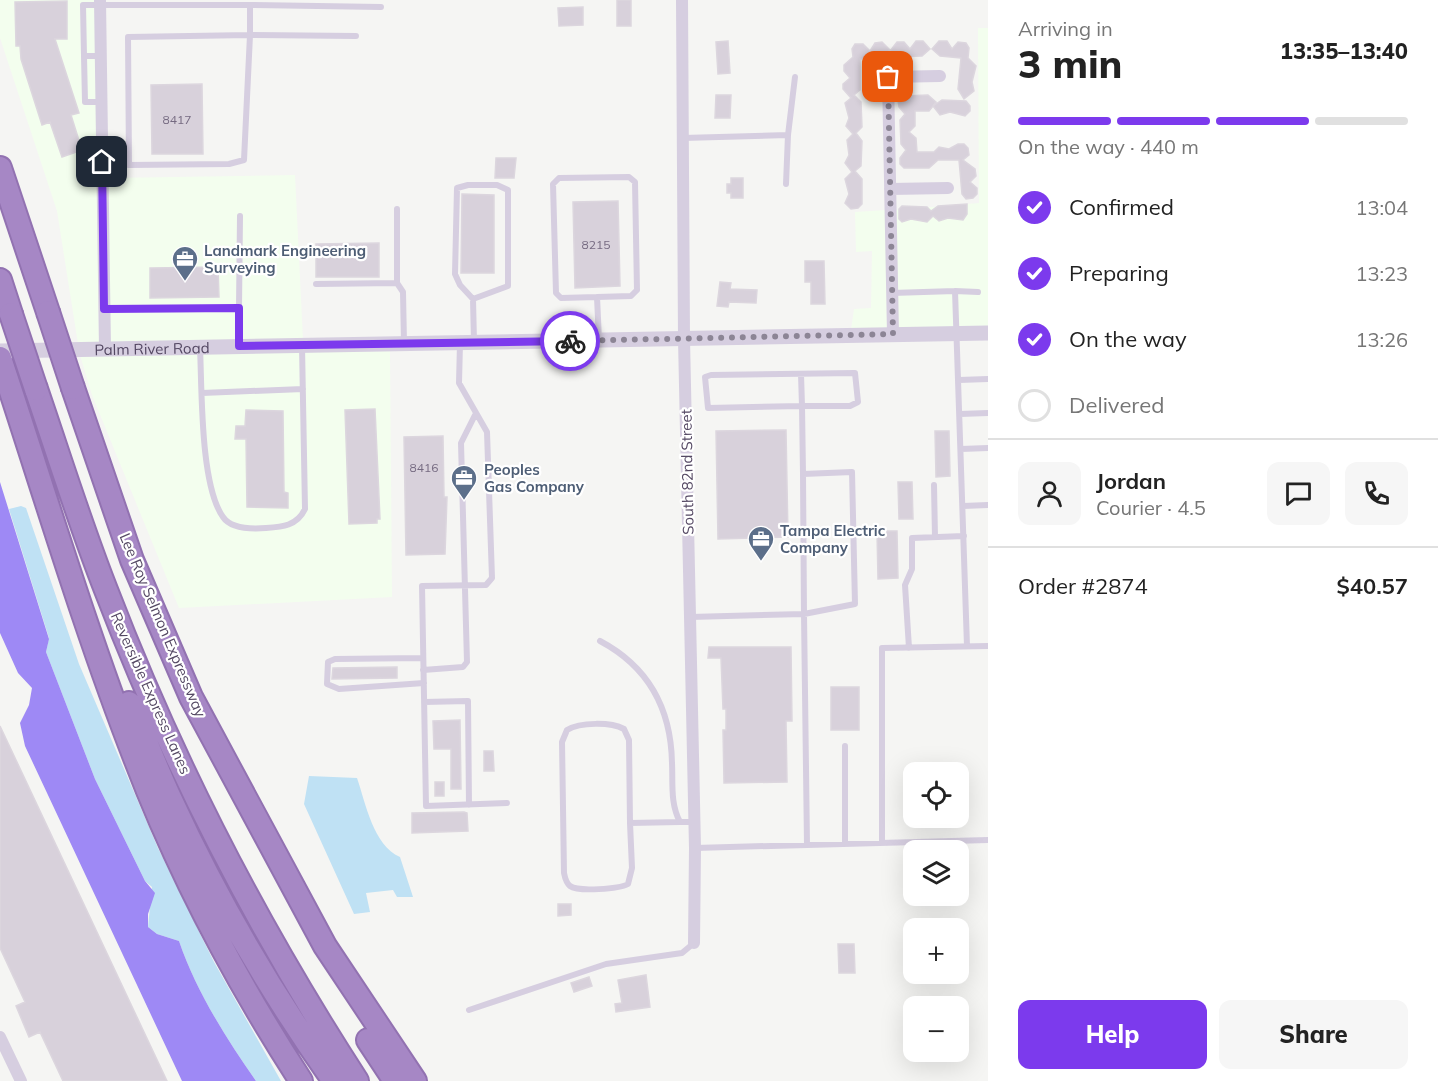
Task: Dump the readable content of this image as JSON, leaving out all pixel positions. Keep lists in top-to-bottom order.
{
  "streets": {
    "highway": ["Lee Roy Selmon Expressway", "Reversible Express Lanes"],
    "street": ["Palm River Road", "South 82nd Street"]
  },
  "crossings": [
    ["Palm River Road", "South 82nd Street"]
  ],
  "places": {
    "office": ["Landmark Engineering Surveying", "Peoples Gas Company", "Tampa Electric Company"]
  },
  "house_numbers": ["8417", "8215", "8416"],
  "page": {
    "heading": ["3 min", "Arriving in", "13:35–13:40"],
    "panel": [
      "Jordan",
      "Courier · 4.5",
      "Order #2874",
      "$40.57"
    ],
    "bar": "On the way · 440 m",
    "list": [
      ["Confirmed", "13:04"],
      ["Preparing", "13:23"],
      ["On the way", "13:26"],
      "Delivered"
    ],
    "map_buttons": ["+", "−"],
    "buttons": ["Help", "Share"]
  }
}
